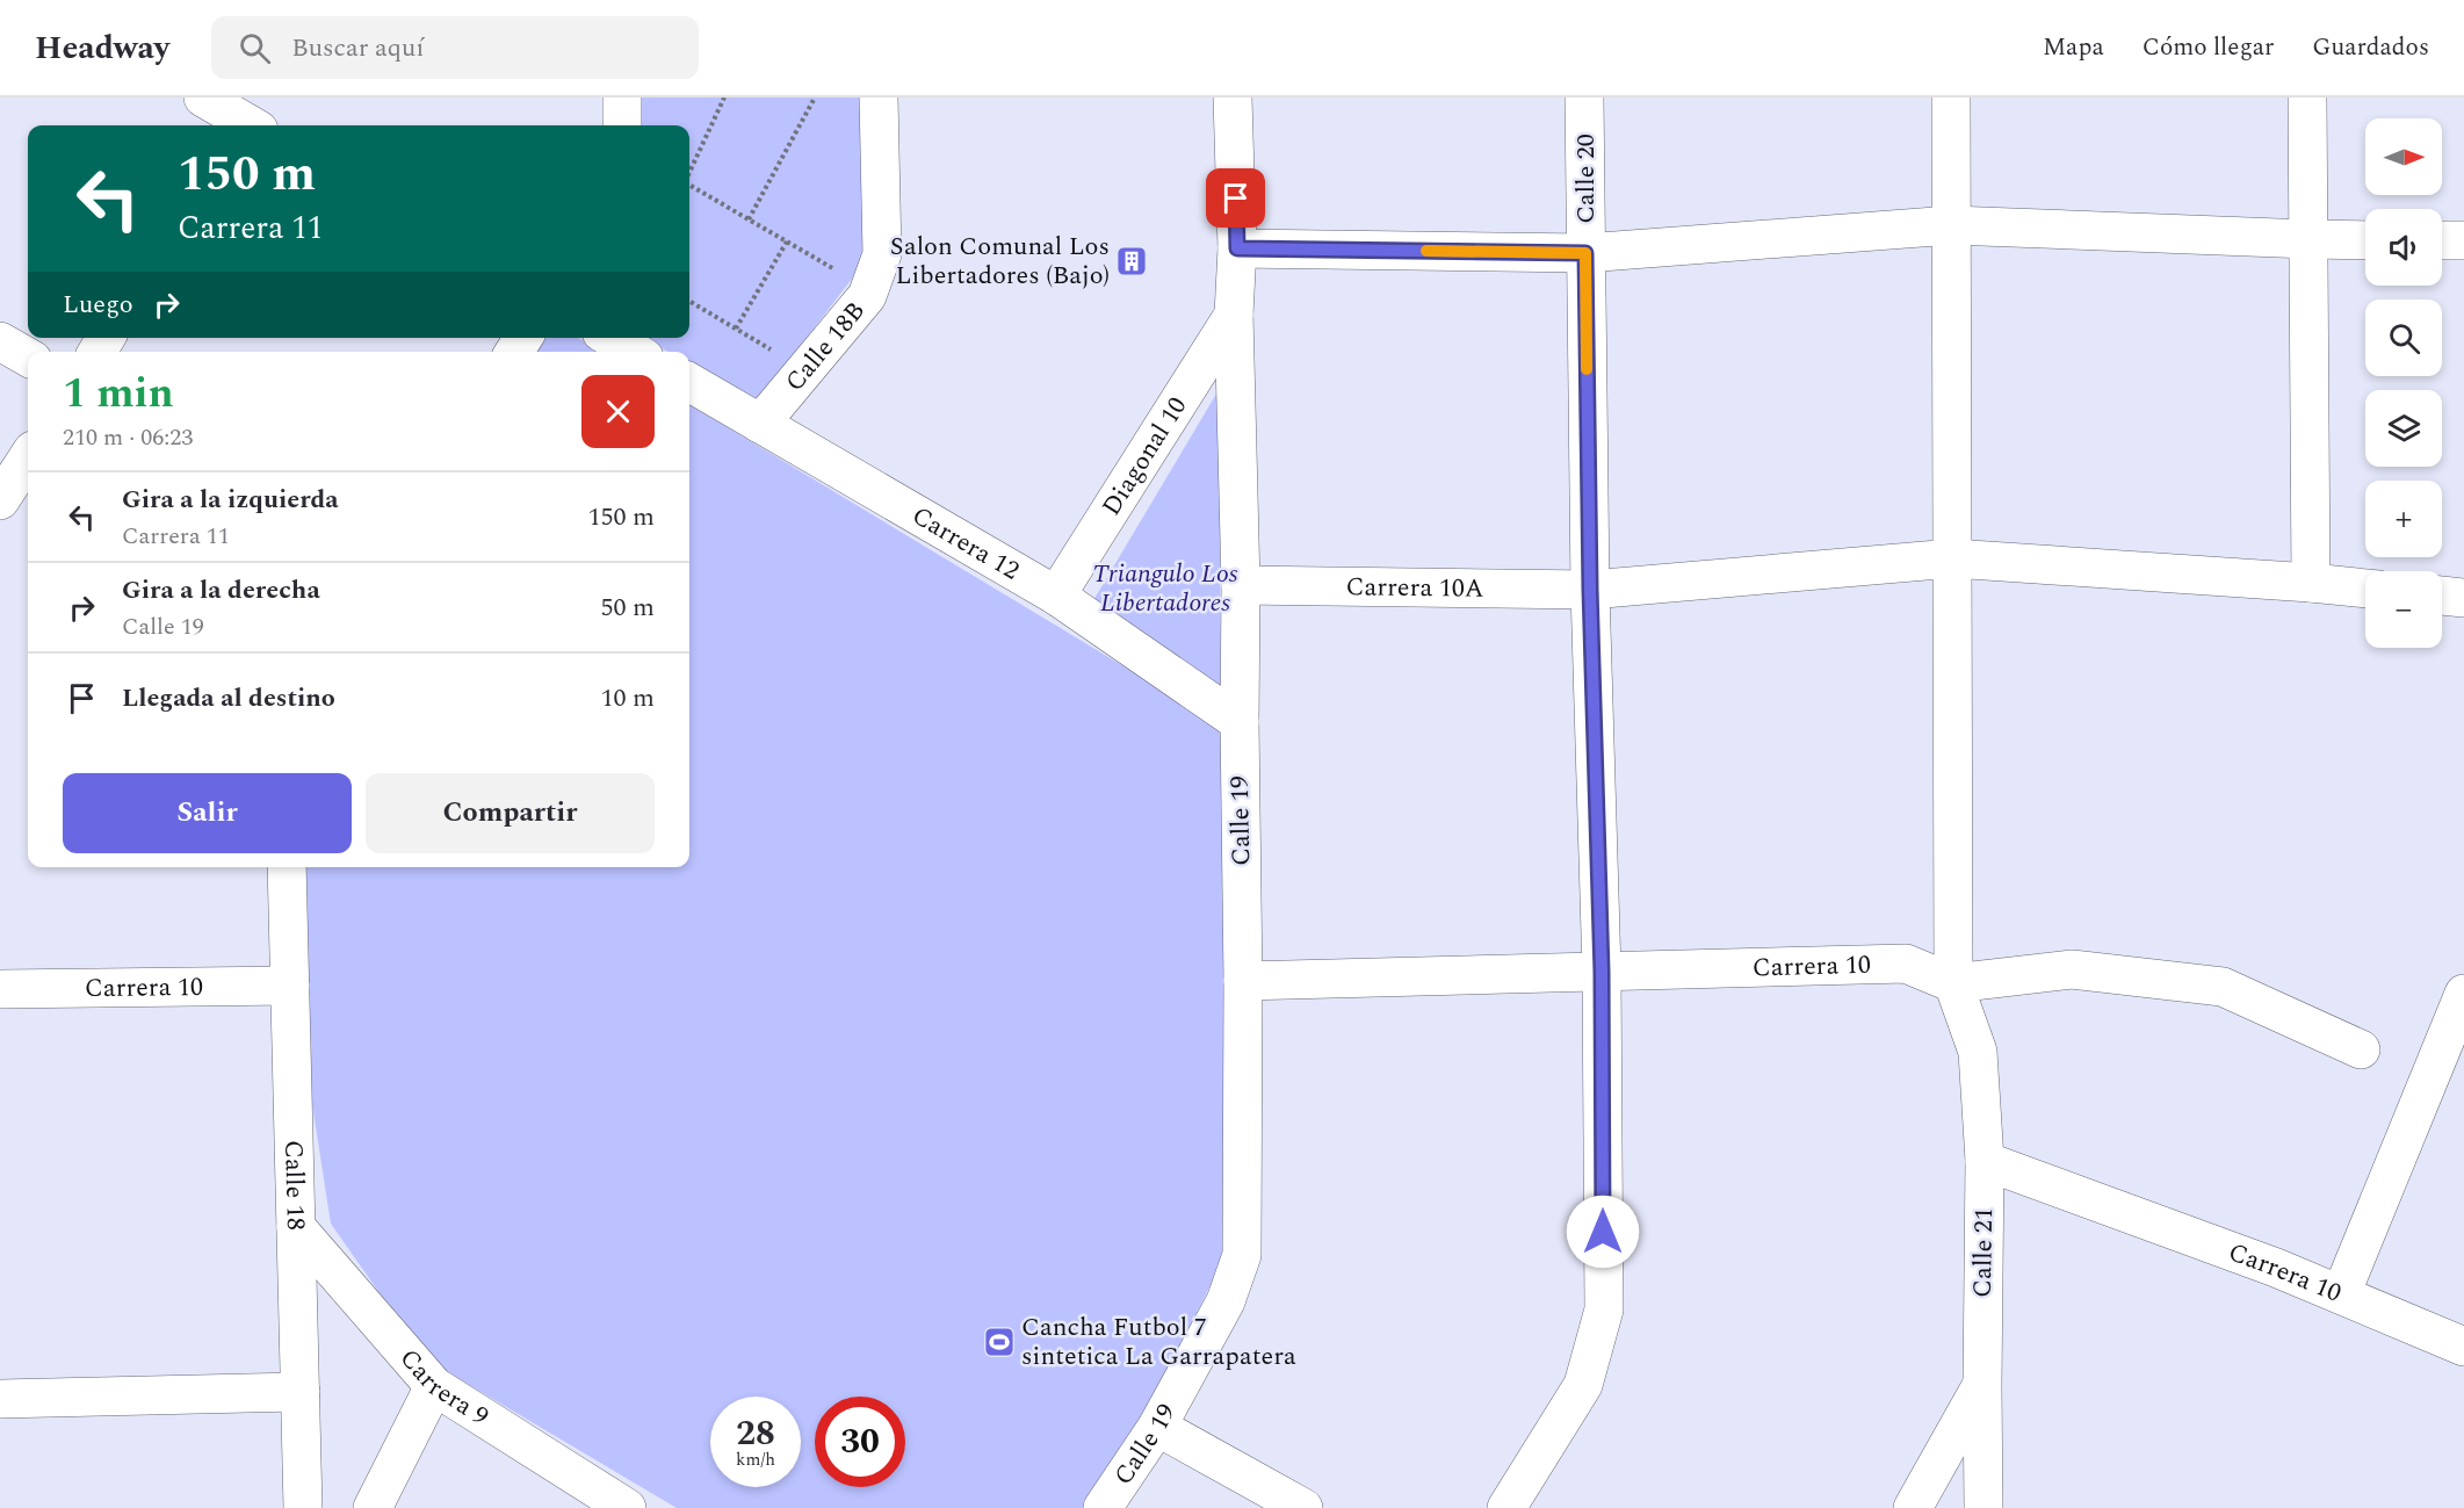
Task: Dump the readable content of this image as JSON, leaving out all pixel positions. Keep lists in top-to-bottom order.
{
  "streets": {
    "street": [
      "Calle 20",
      "Calle 18B",
      "Diagonal 10",
      "Carrera 12",
      "Carrera 10A",
      "Calle 19",
      "Carrera 10",
      "Calle 18",
      "Calle 21",
      "Carrera 9"
    ]
  },
  "crossings": [
    ["Calle 20", "Carrera 10A"],
    ["Calle 20", "Carrera 10"],
    ["Calle 18B", "Carrera 12"],
    ["Diagonal 10", "Carrera 12"],
    ["Diagonal 10", "Calle 19"],
    ["Carrera 12", "Calle 19"],
    ["Carrera 10A", "Calle 19"],
    ["Carrera 10A", "Calle 21"],
    ["Calle 19", "Carrera 10"],
    ["Carrera 10", "Calle 18"],
    ["Carrera 10", "Calle 21"],
    ["Calle 18", "Carrera 9"]
  ],
  "parks": ["Triangulo Los Libertadores"],
  "places": {
    "building": ["Salon Comunal Los Libertadores (Bajo)"],
    "sports": ["Cancha Futbol 7 sintetica La Garrapatera"]
  },
  "north": "right",
  "page": {
    "header": "Headway",
    "search": "Buscar aquí",
    "nav": ["Mapa", "Cómo llegar", "Guardados"],
    "map_buttons": ["+", "−"],
    "turn": ["150 m", "Carrera 11"],
    "then": "Luego",
    "heading": ["1 min", "210 m · 06:23"],
    "list": [
      {
        "name": "Gira a la izquierda",
        "note": "Carrera 11",
        "value": "150 m"
      },
      {
        "name": "Gira a la derecha",
        "note": "Calle 19",
        "value": "50 m"
      },
      {
        "name": "Llegada al destino",
        "value": "10 m"
      }
    ],
    "buttons": ["Salir", "Compartir"],
    "speed": "28 km/h",
    "limit": "30"
  }
}
